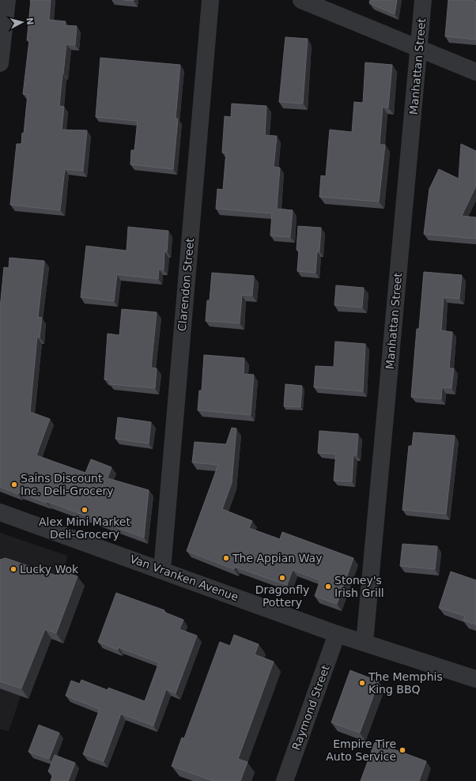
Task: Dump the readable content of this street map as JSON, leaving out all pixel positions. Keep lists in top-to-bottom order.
{
  "streets": {
    "street": [
      "Manhattan Street",
      "Clarendon Street",
      "Van Vranken Avenue",
      "Raymond Street"
    ]
  },
  "crossings": [
    ["Manhattan Street", "Van Vranken Avenue"],
    ["Clarendon Street", "Van Vranken Avenue"],
    ["Van Vranken Avenue", "Raymond Street"]
  ],
  "places": [
    "Sains Discount Inc. Deli-Grocery",
    "Alex Mini Market Deli-Grocery",
    "The Appian Way",
    "Lucky Wok",
    "Dragonfly Pottery",
    "Stoney's Irish Grill",
    "The Memphis King BBQ",
    "Empire Tire Auto Service"
  ],
  "north": "right"
}
